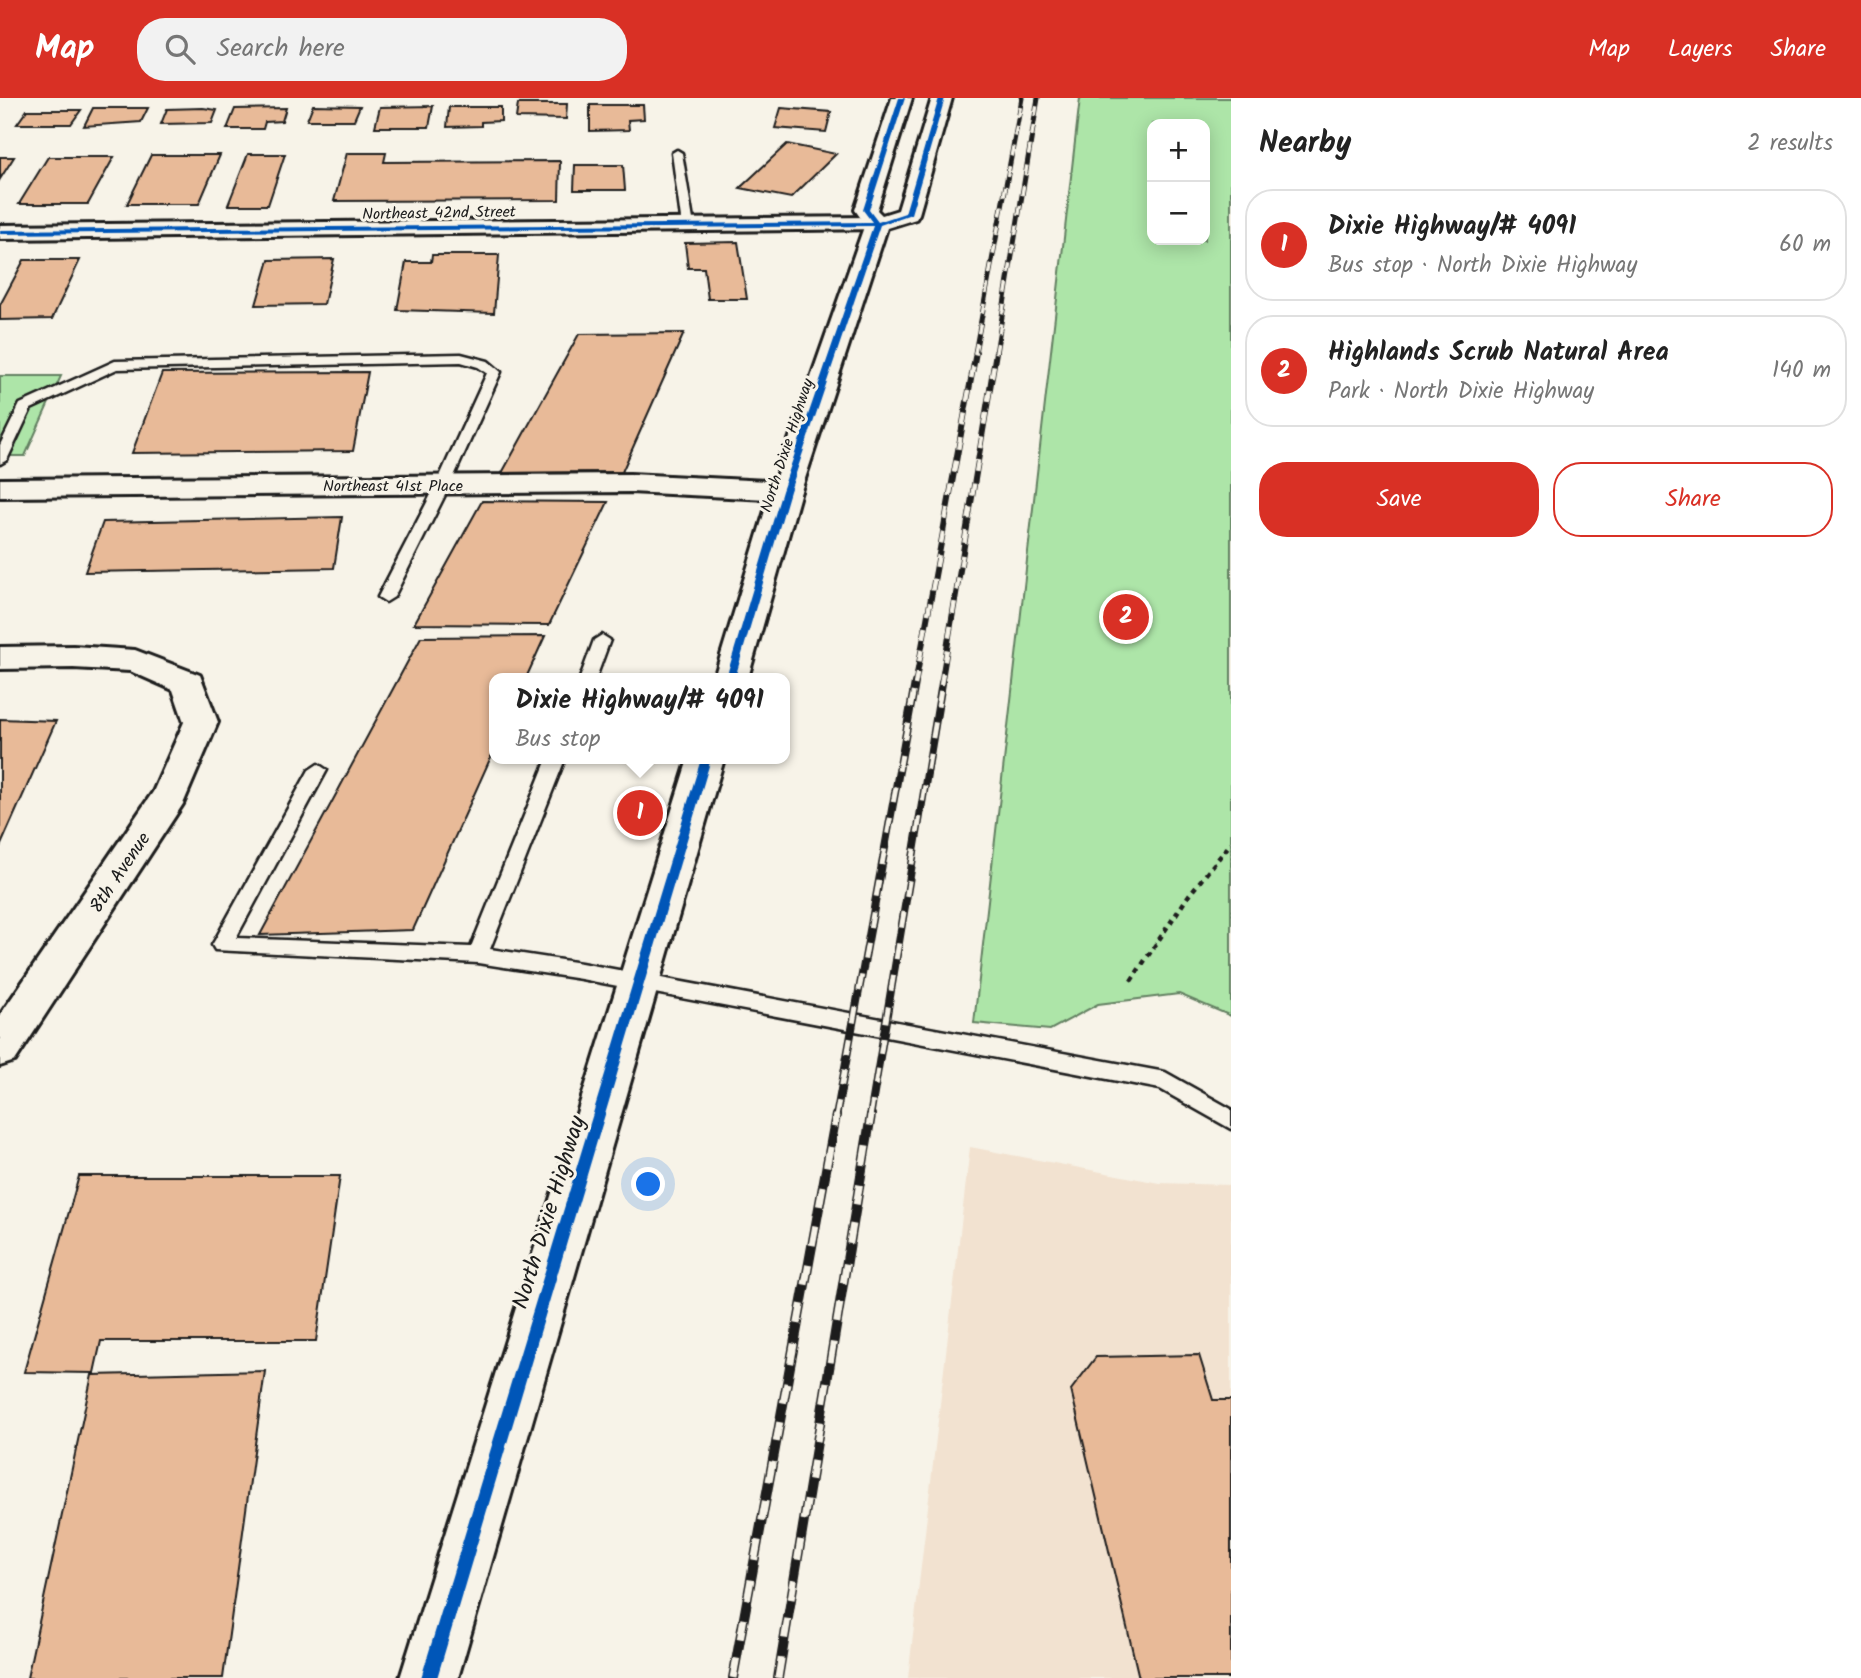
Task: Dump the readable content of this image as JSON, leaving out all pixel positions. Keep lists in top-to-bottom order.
{
  "streets": {
    "main road": [
      "Northeast 42nd Street",
      "North Dixie Highway",
      "Northeast 41st Place",
      "8th Avenue"
    ]
  },
  "crossings": [
    ["Northeast 42nd Street", "North Dixie Highway"],
    ["North Dixie Highway", "Northeast 41st Place"]
  ],
  "page": {
    "header": "Map",
    "search": "Search here",
    "nav": ["Map", "Layers", "Share"],
    "heading": ["Nearby", "2 results"],
    "map_buttons": ["+", "−"],
    "list": [
      {
        "mark": "1",
        "name": "Dixie Highway/# 4091",
        "note": "Bus stop · North Dixie Highway",
        "value": "60 m"
      },
      {
        "mark": "2",
        "name": "Highlands Scrub Natural Area",
        "note": "Park · North Dixie Highway",
        "value": "140 m"
      }
    ],
    "buttons": ["Save", "Share"],
    "pins": ["2", "1"],
    "popup": ["Dixie Highway/# 4091", "Bus stop"]
  }
}
